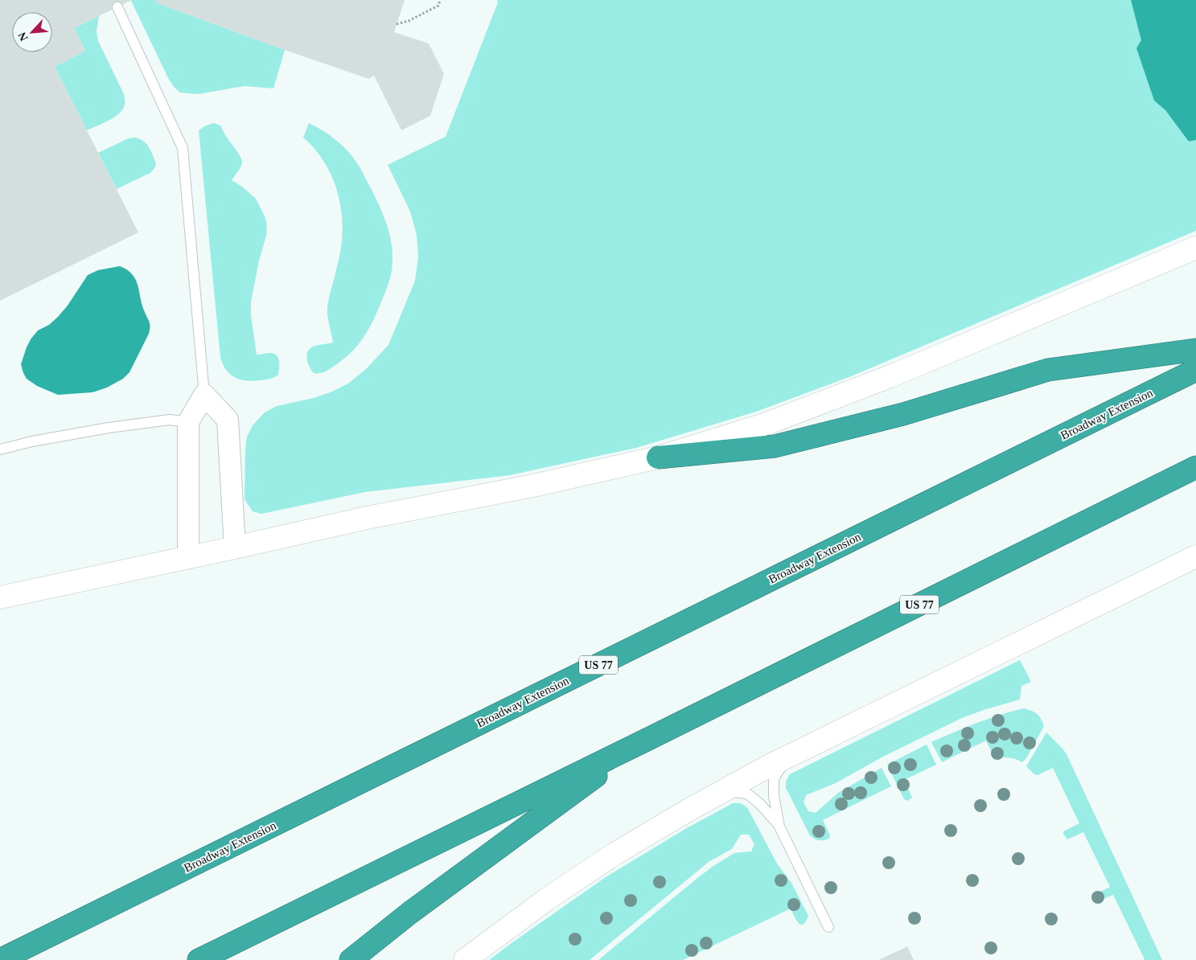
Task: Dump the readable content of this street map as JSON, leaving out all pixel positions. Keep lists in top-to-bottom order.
{
  "streets": {
    "highway": ["Broadway Extension", "US 77"]
  },
  "north": "bottom left"
}
